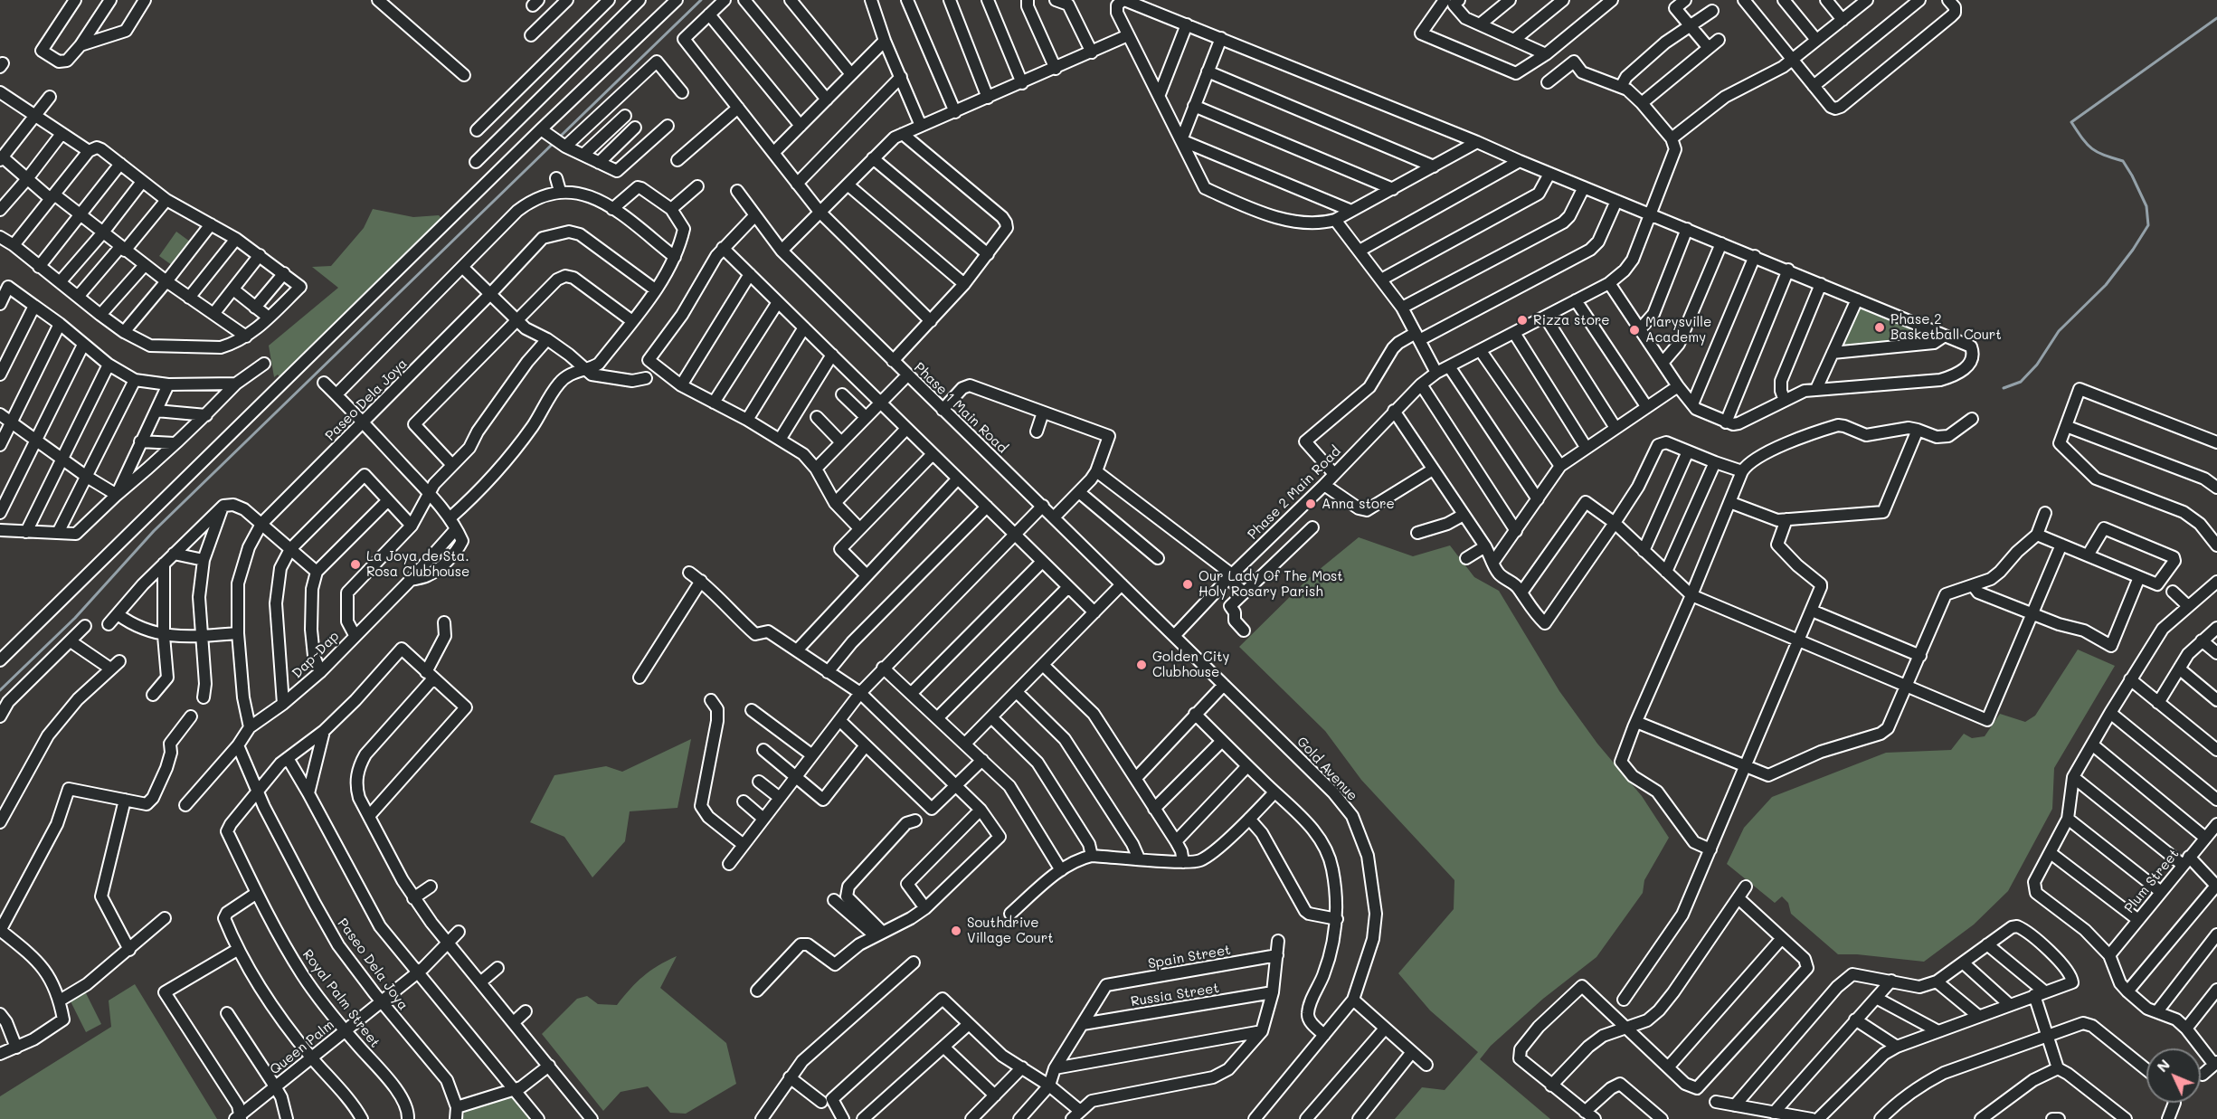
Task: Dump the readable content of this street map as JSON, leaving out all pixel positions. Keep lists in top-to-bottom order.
{
  "streets": {
    "street": [
      "Paseo Dela Joya",
      "Phase 1 Main Road",
      "Phase 2 Main Road",
      "Dap~Dap",
      "Gold Avenue",
      "Plum Street",
      "Spain Street",
      "Russia Street",
      "Royal Palm Street",
      "Queen Palm"
    ]
  },
  "crossings": [
    ["Paseo Dela Joya", "Dap~Dap"],
    ["Paseo Dela Joya", "Royal Palm Street"],
    ["Paseo Dela Joya", "Queen Palm"],
    ["Phase 1 Main Road", "Phase 2 Main Road"],
    ["Phase 1 Main Road", "Gold Avenue"],
    ["Phase 2 Main Road", "Gold Avenue"],
    ["Spain Street", "Russia Street"],
    ["Royal Palm Street", "Queen Palm"]
  ],
  "places": [
    "Rizza store",
    "Phase 2 Basketball Court",
    "Marysville Academy",
    "Anna store",
    "La Joya de Sta. Rosa Clubhouse",
    "Our Lady Of The Most Holy Rosary Parish",
    "Golden City Clubhouse",
    "Southdrive Village Court"
  ],
  "north": "top left"
}
